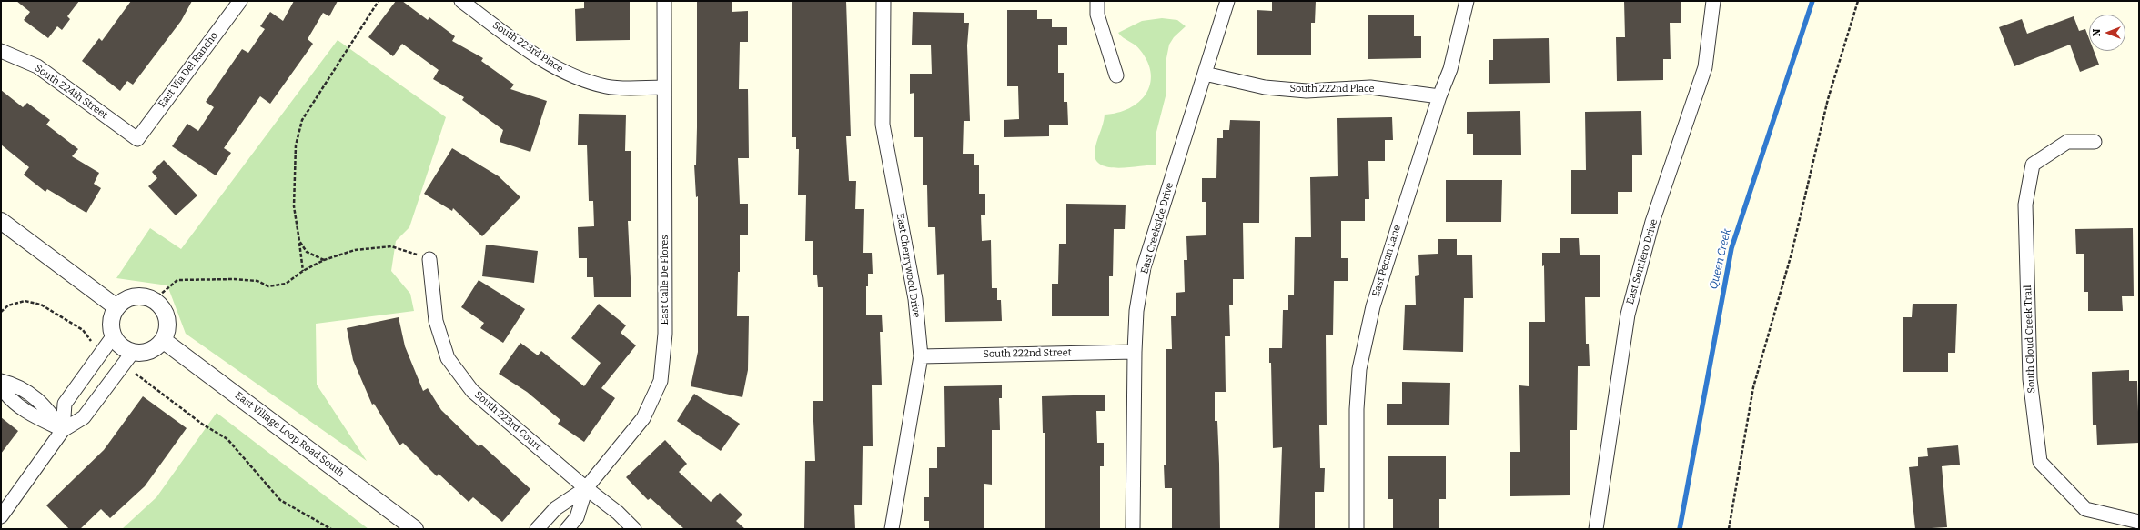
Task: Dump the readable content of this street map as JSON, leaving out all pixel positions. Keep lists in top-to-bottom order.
{
  "streets": {
    "street": [
      "South 223rd Place",
      "East Via Del Rancho",
      "South 222nd Place",
      "South 224th Street",
      "East Creekside Drive",
      "East Pecan Lane",
      "East Sentiero Drive",
      "East Cherrywood Drive",
      "East Calle De Flores",
      "South Cloud Creek Trail",
      "South 222nd Street",
      "South 223rd Court",
      "East Village Loop Road South"
    ]
  },
  "crossings": [
    ["South 223rd Place", "East Calle De Flores"],
    ["East Via Del Rancho", "South 224th Street"],
    ["South 222nd Place", "East Creekside Drive"],
    ["South 222nd Place", "East Pecan Lane"],
    ["East Creekside Drive", "South 222nd Street"],
    ["East Cherrywood Drive", "South 222nd Street"],
    ["East Calle De Flores", "South 223rd Court"]
  ],
  "water": ["Queen Creek"],
  "north": "left"
}
